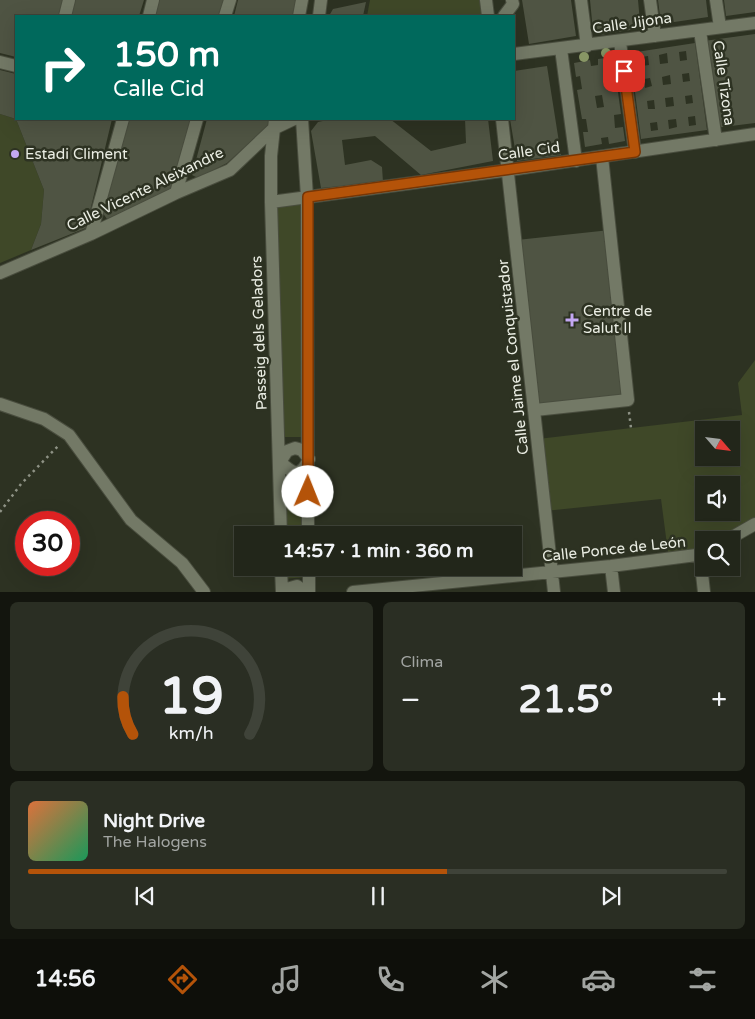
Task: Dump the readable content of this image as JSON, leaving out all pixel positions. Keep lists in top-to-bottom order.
{
  "streets": {
    "street": [
      "Calle Jijona",
      "Calle Tizona",
      "Calle Cid",
      "Calle Vicente Aleixandre",
      "Passeig dels Geladors",
      "Calle Jaime el Conquistador",
      "Calle Ponce de León"
    ]
  },
  "crossings": [
    ["Calle Jijona", "Calle Tizona"],
    ["Calle Tizona", "Calle Cid"],
    ["Calle Cid", "Passeig dels Geladors"],
    ["Calle Cid", "Calle Jaime el Conquistador"],
    ["Calle Vicente Aleixandre", "Passeig dels Geladors"],
    ["Calle Jaime el Conquistador", "Calle Ponce de León"]
  ],
  "places": {
    "other": ["Estadi Climent"],
    "health": ["Centre de Salut II"]
  },
  "north": "bottom right",
  "page": {
    "turn": ["150 m", "Calle Cid"],
    "limit": "30",
    "trip": "14:57 · 1 min · 360 m",
    "tile": "Clima",
    "heat": ["−", "21.5°", "+"],
    "song": ["Night Drive", "The Halogens"],
    "tabs": "14:56",
    "gauge": ["19", "km/h"]
  }
}
